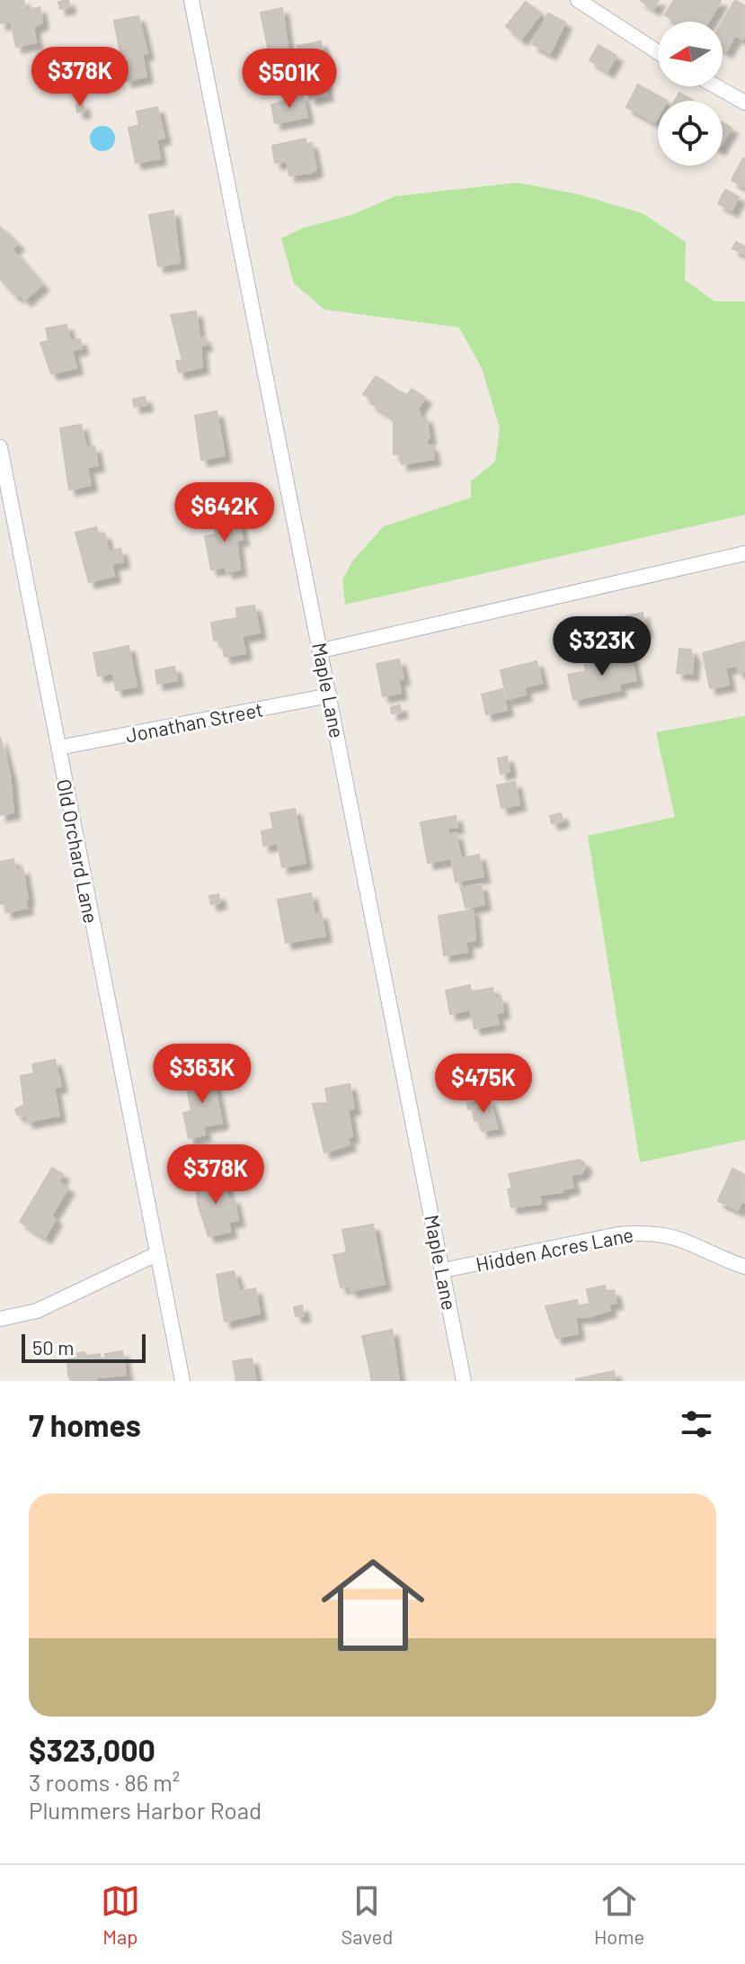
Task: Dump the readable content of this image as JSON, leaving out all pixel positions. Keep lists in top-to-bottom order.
{
  "streets": {
    "street": [
      "Maple Lane",
      "Jonathan Street",
      "Old Orchard Lane",
      "Hidden Acres Lane"
    ]
  },
  "crossings": [
    ["Maple Lane", "Jonathan Street"],
    ["Maple Lane", "Hidden Acres Lane"],
    ["Jonathan Street", "Old Orchard Lane"]
  ],
  "scale_bar": "50 m",
  "north": "left",
  "page": {
    "price": [
      "$378K",
      "$501K",
      "$642K",
      "$323K",
      "$363K",
      "$475K",
      "$378K"
    ],
    "scale": "50 m",
    "heading": "7 homes",
    "list": [
      {
        "name": "$323,000",
        "note": "3 rooms · 86 m² · Plummers Harbor Road"
      }
    ],
    "tabs": ["Map", "Saved", "Home"]
  }
}
